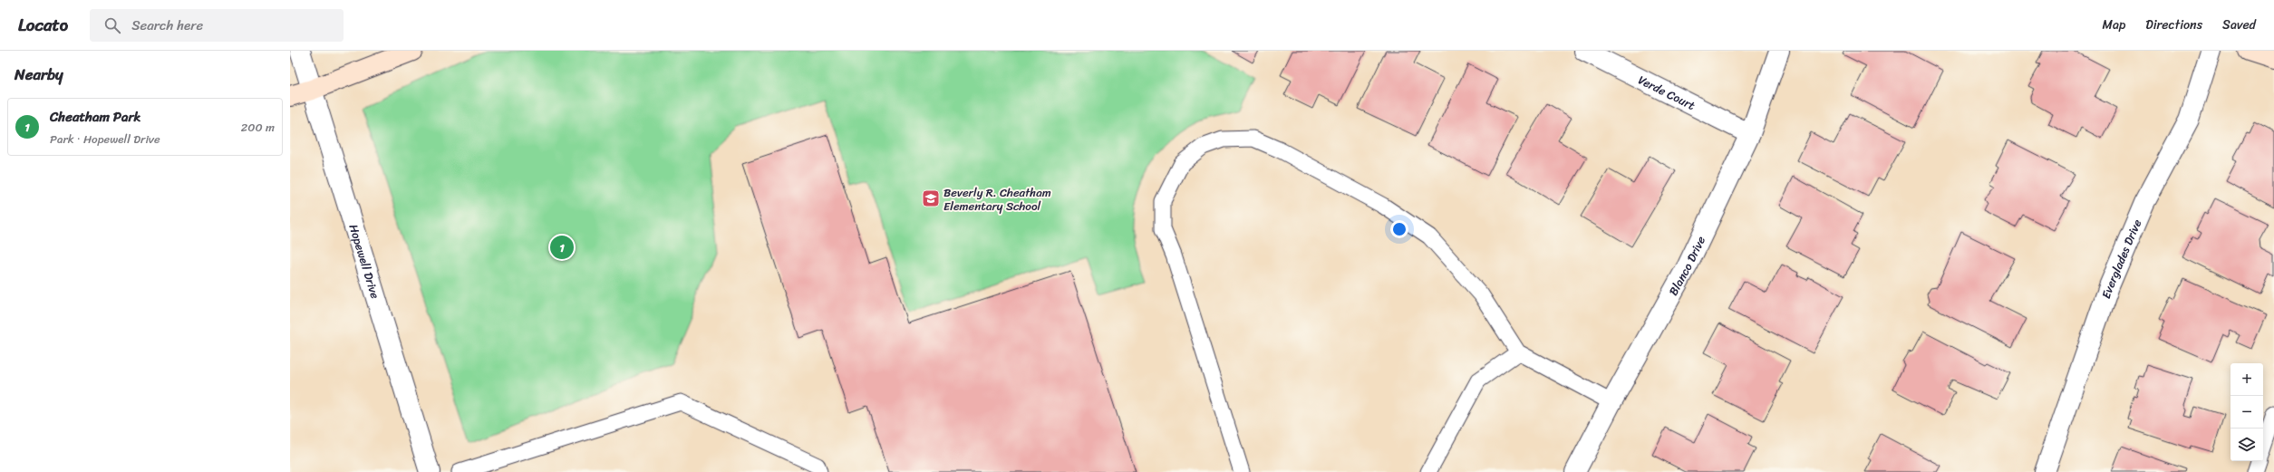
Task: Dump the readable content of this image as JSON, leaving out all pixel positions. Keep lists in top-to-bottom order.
{
  "streets": {
    "street": [
      "Verde Court",
      "Everglades Drive",
      "Hopewell Drive",
      "Blanco Drive"
    ]
  },
  "crossings": [
    ["Verde Court", "Blanco Drive"]
  ],
  "places": {
    "school or university": ["Beverly R. Cheatham Elementary School"]
  },
  "page": {
    "header": "Locato",
    "search": "Search here",
    "nav": ["Map", "Directions", "Saved"],
    "heading": "Nearby",
    "list": [
      {
        "mark": "1",
        "name": "Cheatham Park",
        "note": "Park · Hopewell Drive",
        "value": "200 m"
      }
    ],
    "pins": "1",
    "map_buttons": ["+", "−"]
  }
}
